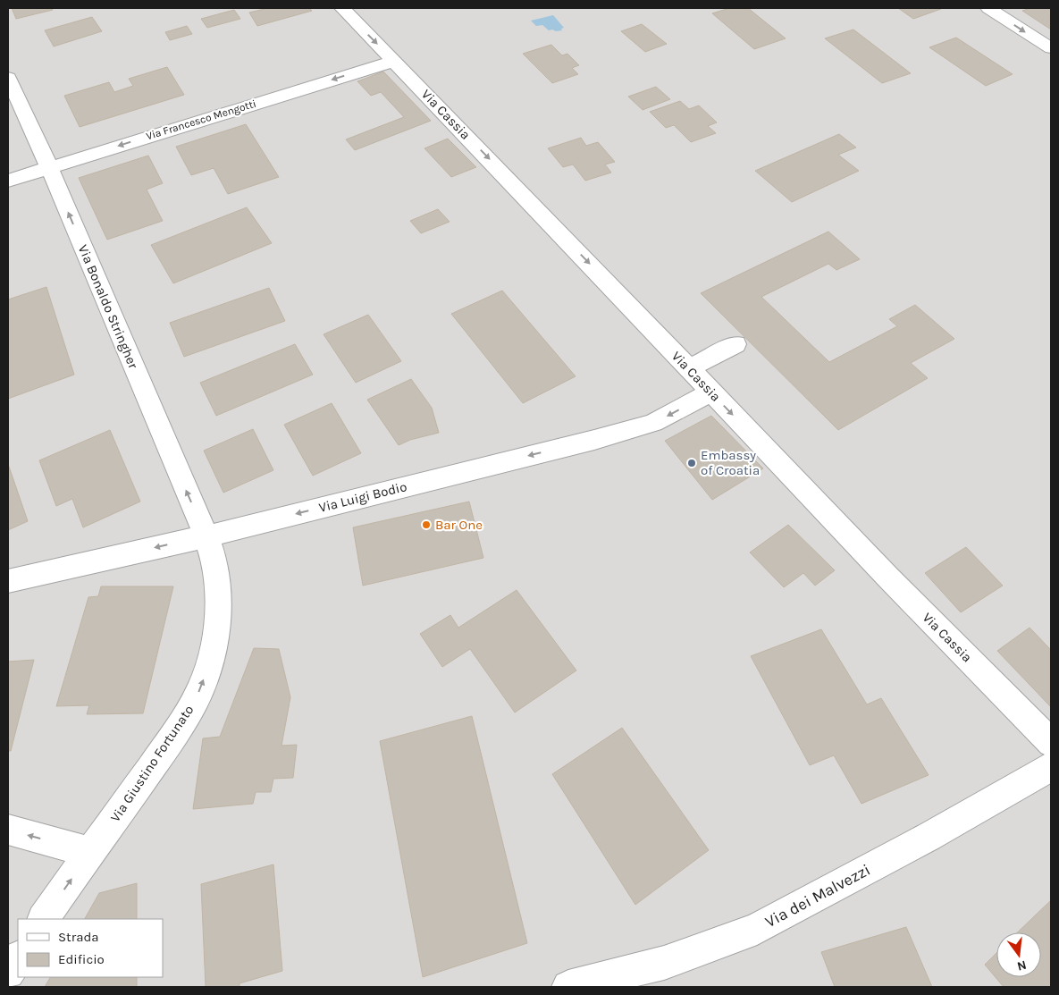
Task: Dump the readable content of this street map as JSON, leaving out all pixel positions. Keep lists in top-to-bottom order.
{
  "streets": {
    "street": [
      "Via Cassia",
      "Via Francesco Mengotti",
      "Via Bonaldo Stringher",
      "Via Luigi Bodio",
      "Via Giustino Fortunato",
      "Via dei Malvezzi"
    ]
  },
  "crossings": [
    ["Via Cassia", "Via Francesco Mengotti"],
    ["Via Cassia", "Via Luigi Bodio"],
    ["Via Francesco Mengotti", "Via Bonaldo Stringher"],
    ["Via Bonaldo Stringher", "Via Luigi Bodio"],
    ["Via Bonaldo Stringher", "Via Giustino Fortunato"],
    ["Via Luigi Bodio", "Via Giustino Fortunato"]
  ],
  "one_way": [
    "Via Cassia",
    "Via Francesco Mengotti",
    "Via Bonaldo Stringher",
    "Via Luigi Bodio",
    "Via Giustino Fortunato"
  ],
  "places": ["Embassy of Croatia", "Bar One"],
  "legend": ["Strada", "Edificio"],
  "north": "bottom"
}
